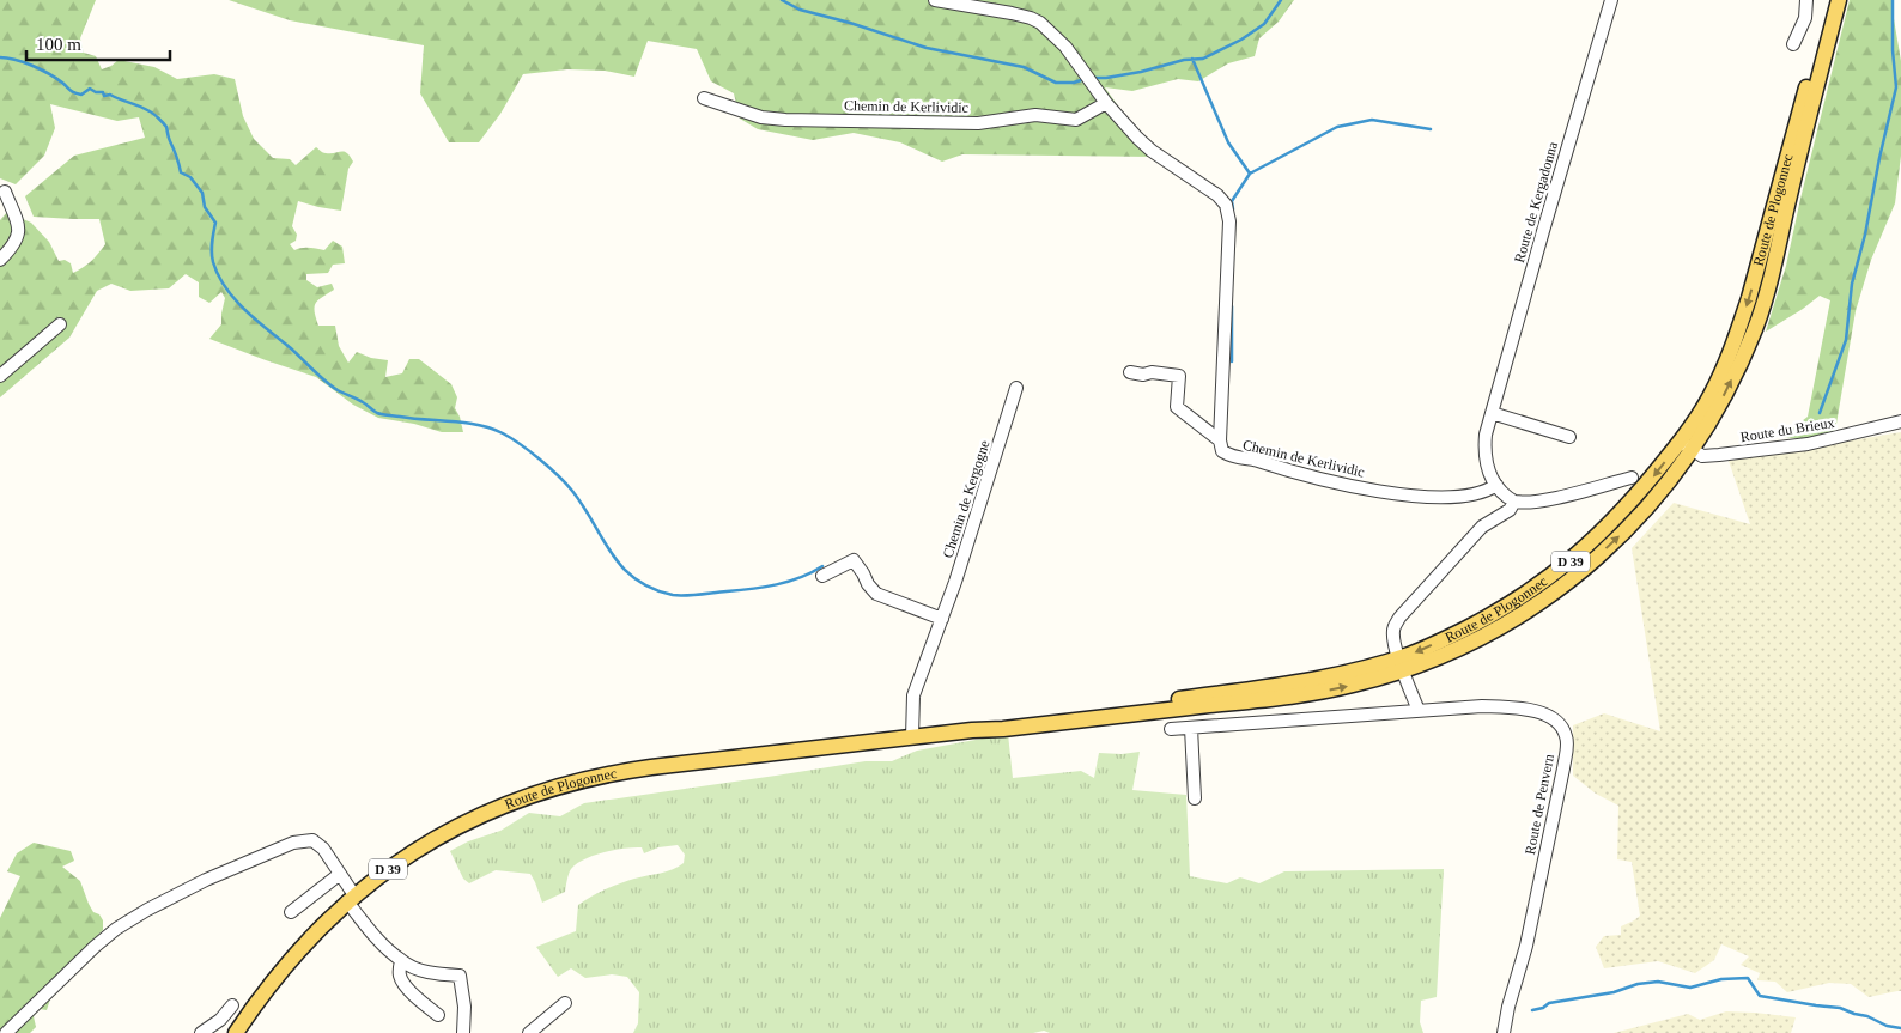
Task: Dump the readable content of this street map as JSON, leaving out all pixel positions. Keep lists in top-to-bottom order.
{
  "streets": {
    "main road": ["Route de Plogonnec", "D 39"],
    "street": [
      "Chemin de Kerlividic",
      "Route de Kergadonna",
      "Route du Brieux",
      "Chemin de Kergogne",
      "Route de Penvern"
    ]
  },
  "crossings": [
    ["Chemin de Kerlividic", "Route de Kergadonna"],
    ["Route de Plogonnec", "Route du Brieux"],
    ["Route de Plogonnec", "Chemin de Kergogne"]
  ],
  "scale_bar": "100 m"
}
